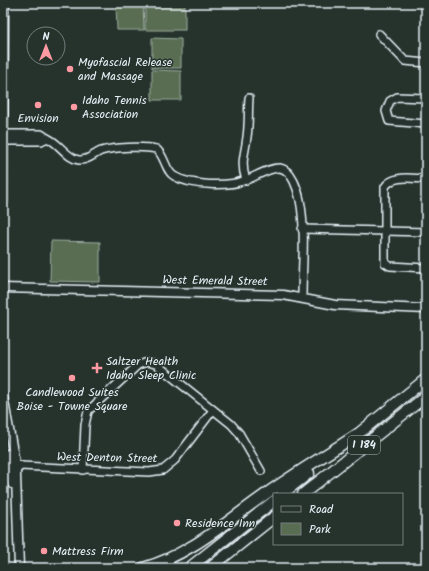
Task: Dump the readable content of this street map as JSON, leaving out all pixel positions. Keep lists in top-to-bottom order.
{
  "streets": {
    "highway": ["I 184"],
    "main road": ["West Emerald Street"],
    "street": ["West Denton Street"]
  },
  "places": {
    "other": [
      "Myofascial Release and Massage",
      "Envision",
      "Idaho Tennis Association",
      "Candlewood Suites Boise - Towne Square",
      "Residence Inn",
      "Mattress Firm"
    ],
    "health": ["Saltzer Health Idaho Sleep Clinic"]
  },
  "legend": ["Road", "Park"],
  "north": "top"
}
